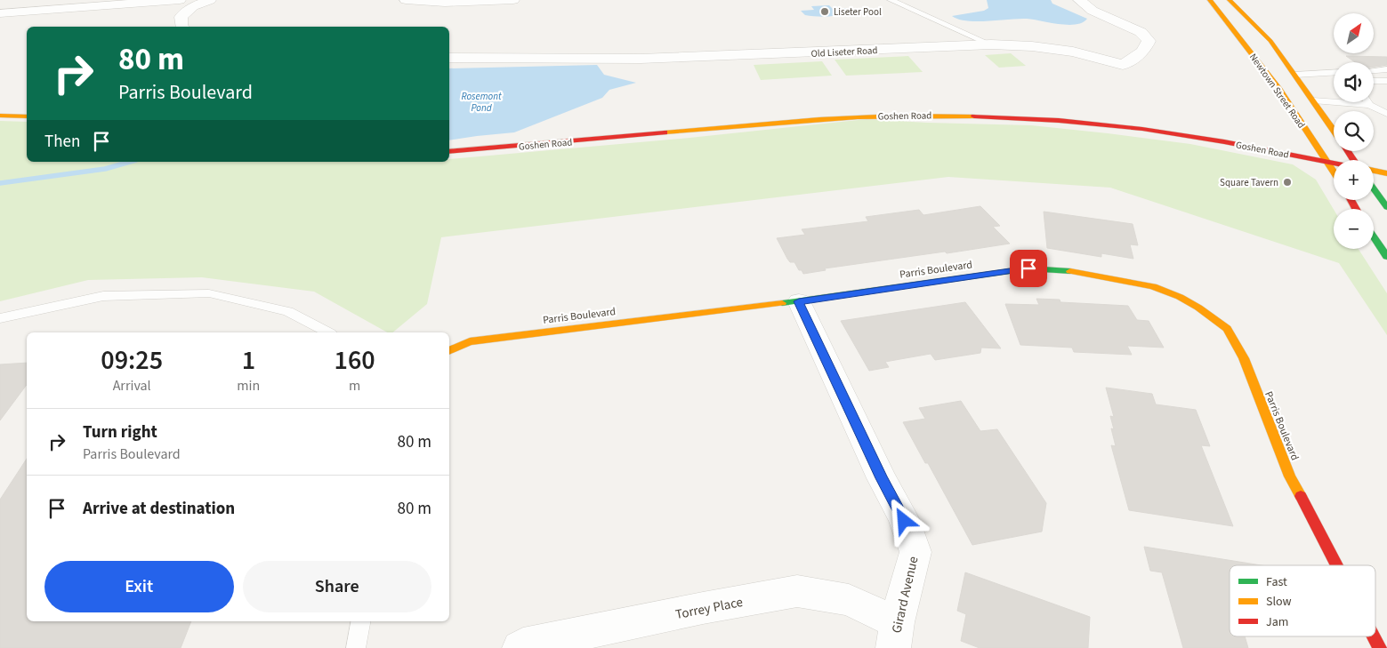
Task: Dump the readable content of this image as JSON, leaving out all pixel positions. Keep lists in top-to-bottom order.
{
  "streets": {
    "main road": ["Newtown Street Road", "Goshen Road", "Parris Boulevard"],
    "street": ["Old Liseter Road", "Girard Avenue", "Torrey Place"]
  },
  "crossings": [
    ["Newtown Street Road", "Goshen Road"],
    ["Parris Boulevard", "Girard Avenue"],
    ["Girard Avenue", "Torrey Place"]
  ],
  "water": ["Rosemont Pond"],
  "places": ["Liseter Pool", "Square Tavern"],
  "legend": ["Fast", "Slow", "Jam"],
  "north": "top right",
  "page": {
    "map_buttons": ["+", "−"],
    "turn": ["80 m", "Parris Boulevard"],
    "then": "Then",
    "eta": [
      "09:25",
      "Arrival",
      "1",
      "min",
      "160",
      "m"
    ],
    "list": [
      {
        "name": "Turn right",
        "note": "Parris Boulevard",
        "value": "80 m"
      },
      {
        "name": "Arrive at destination",
        "value": "80 m"
      }
    ],
    "buttons": ["Exit", "Share"]
  }
}
